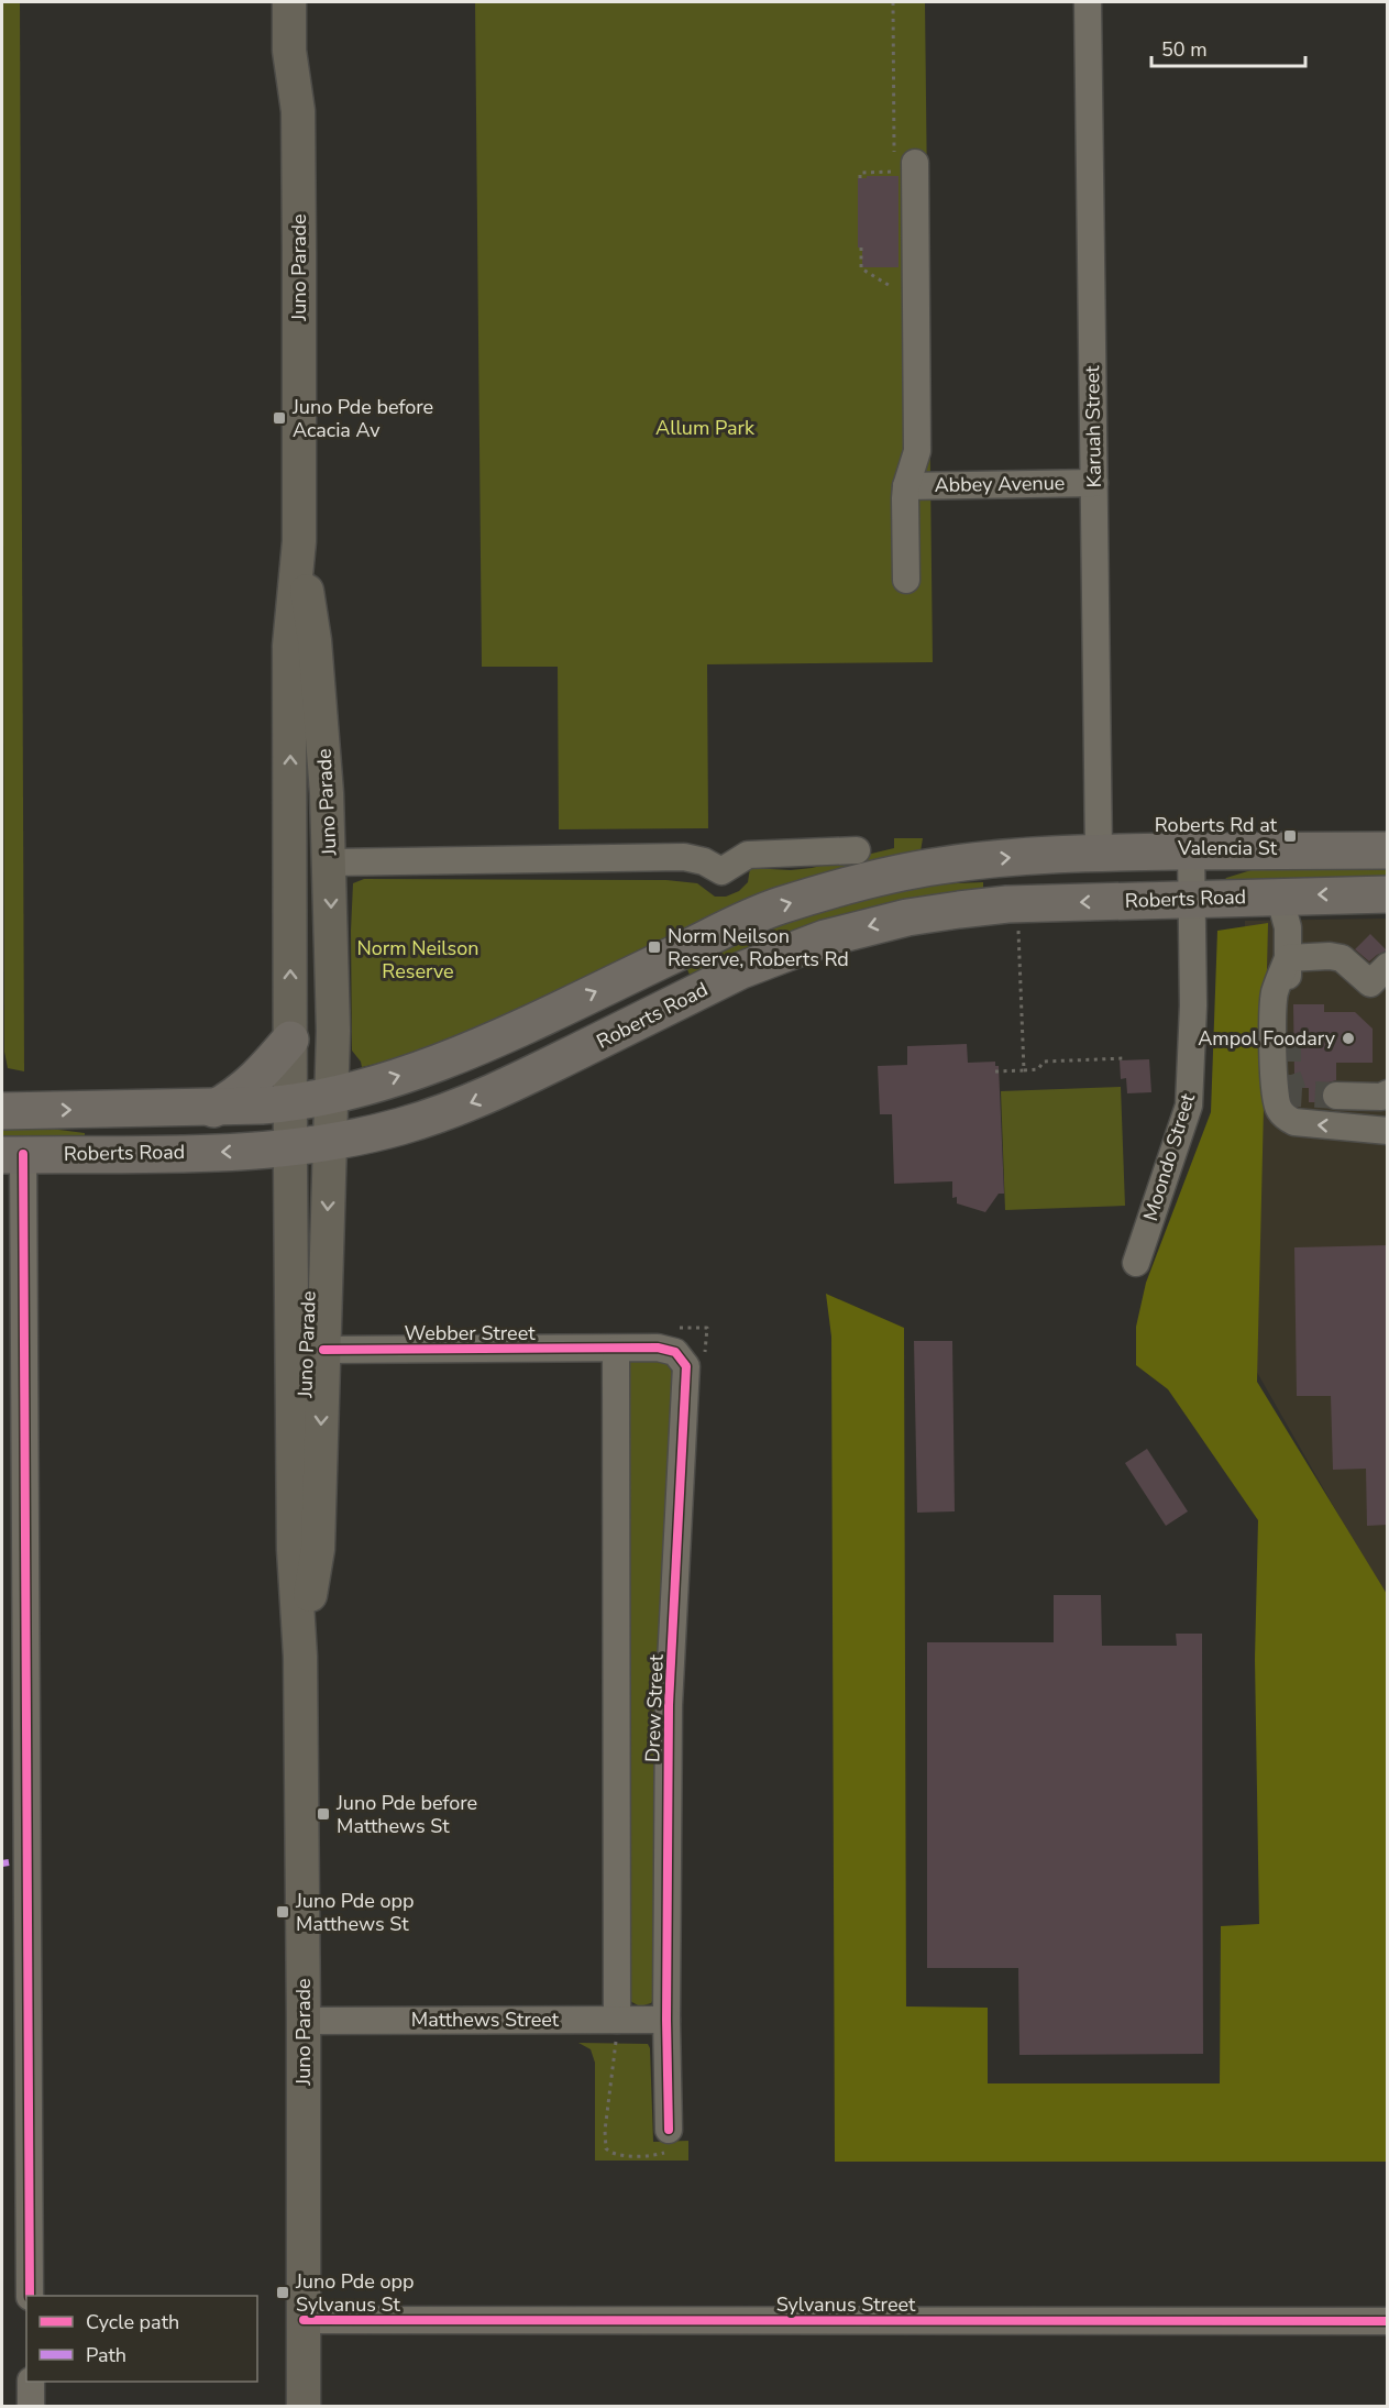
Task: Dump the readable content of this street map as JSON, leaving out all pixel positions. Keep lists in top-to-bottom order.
{
  "streets": {
    "highway": ["Roberts Road"],
    "main road": ["Juno Parade"],
    "street": [
      "Karuah Street",
      "Abbey Avenue",
      "Moondo Street",
      "Webber Street",
      "Drew Street",
      "Matthews Street",
      "Sylvanus Street"
    ]
  },
  "crossings": [
    ["Juno Parade", "Roberts Road"],
    ["Juno Parade", "Webber Street"],
    ["Juno Parade", "Matthews Street"],
    ["Juno Parade", "Sylvanus Street"],
    ["Karuah Street", "Abbey Avenue"],
    ["Roberts Road", "Moondo Street"],
    ["Webber Street", "Drew Street"],
    ["Drew Street", "Matthews Street"]
  ],
  "parks": ["Allum Park", "Norm Neilson Reserve"],
  "places": {
    "transit": [
      "Juno Pde before Acacia Av",
      "Roberts Rd at Valencia St",
      "Norm Neilson Reserve, Roberts Rd",
      "Juno Pde before Matthews St",
      "Juno Pde opp Matthews St",
      "Juno Pde opp Sylvanus St"
    ],
    "other": ["Ampol Foodary"]
  },
  "legend": ["Cycle path", "Path"],
  "scale_bar": "50 m"
}
